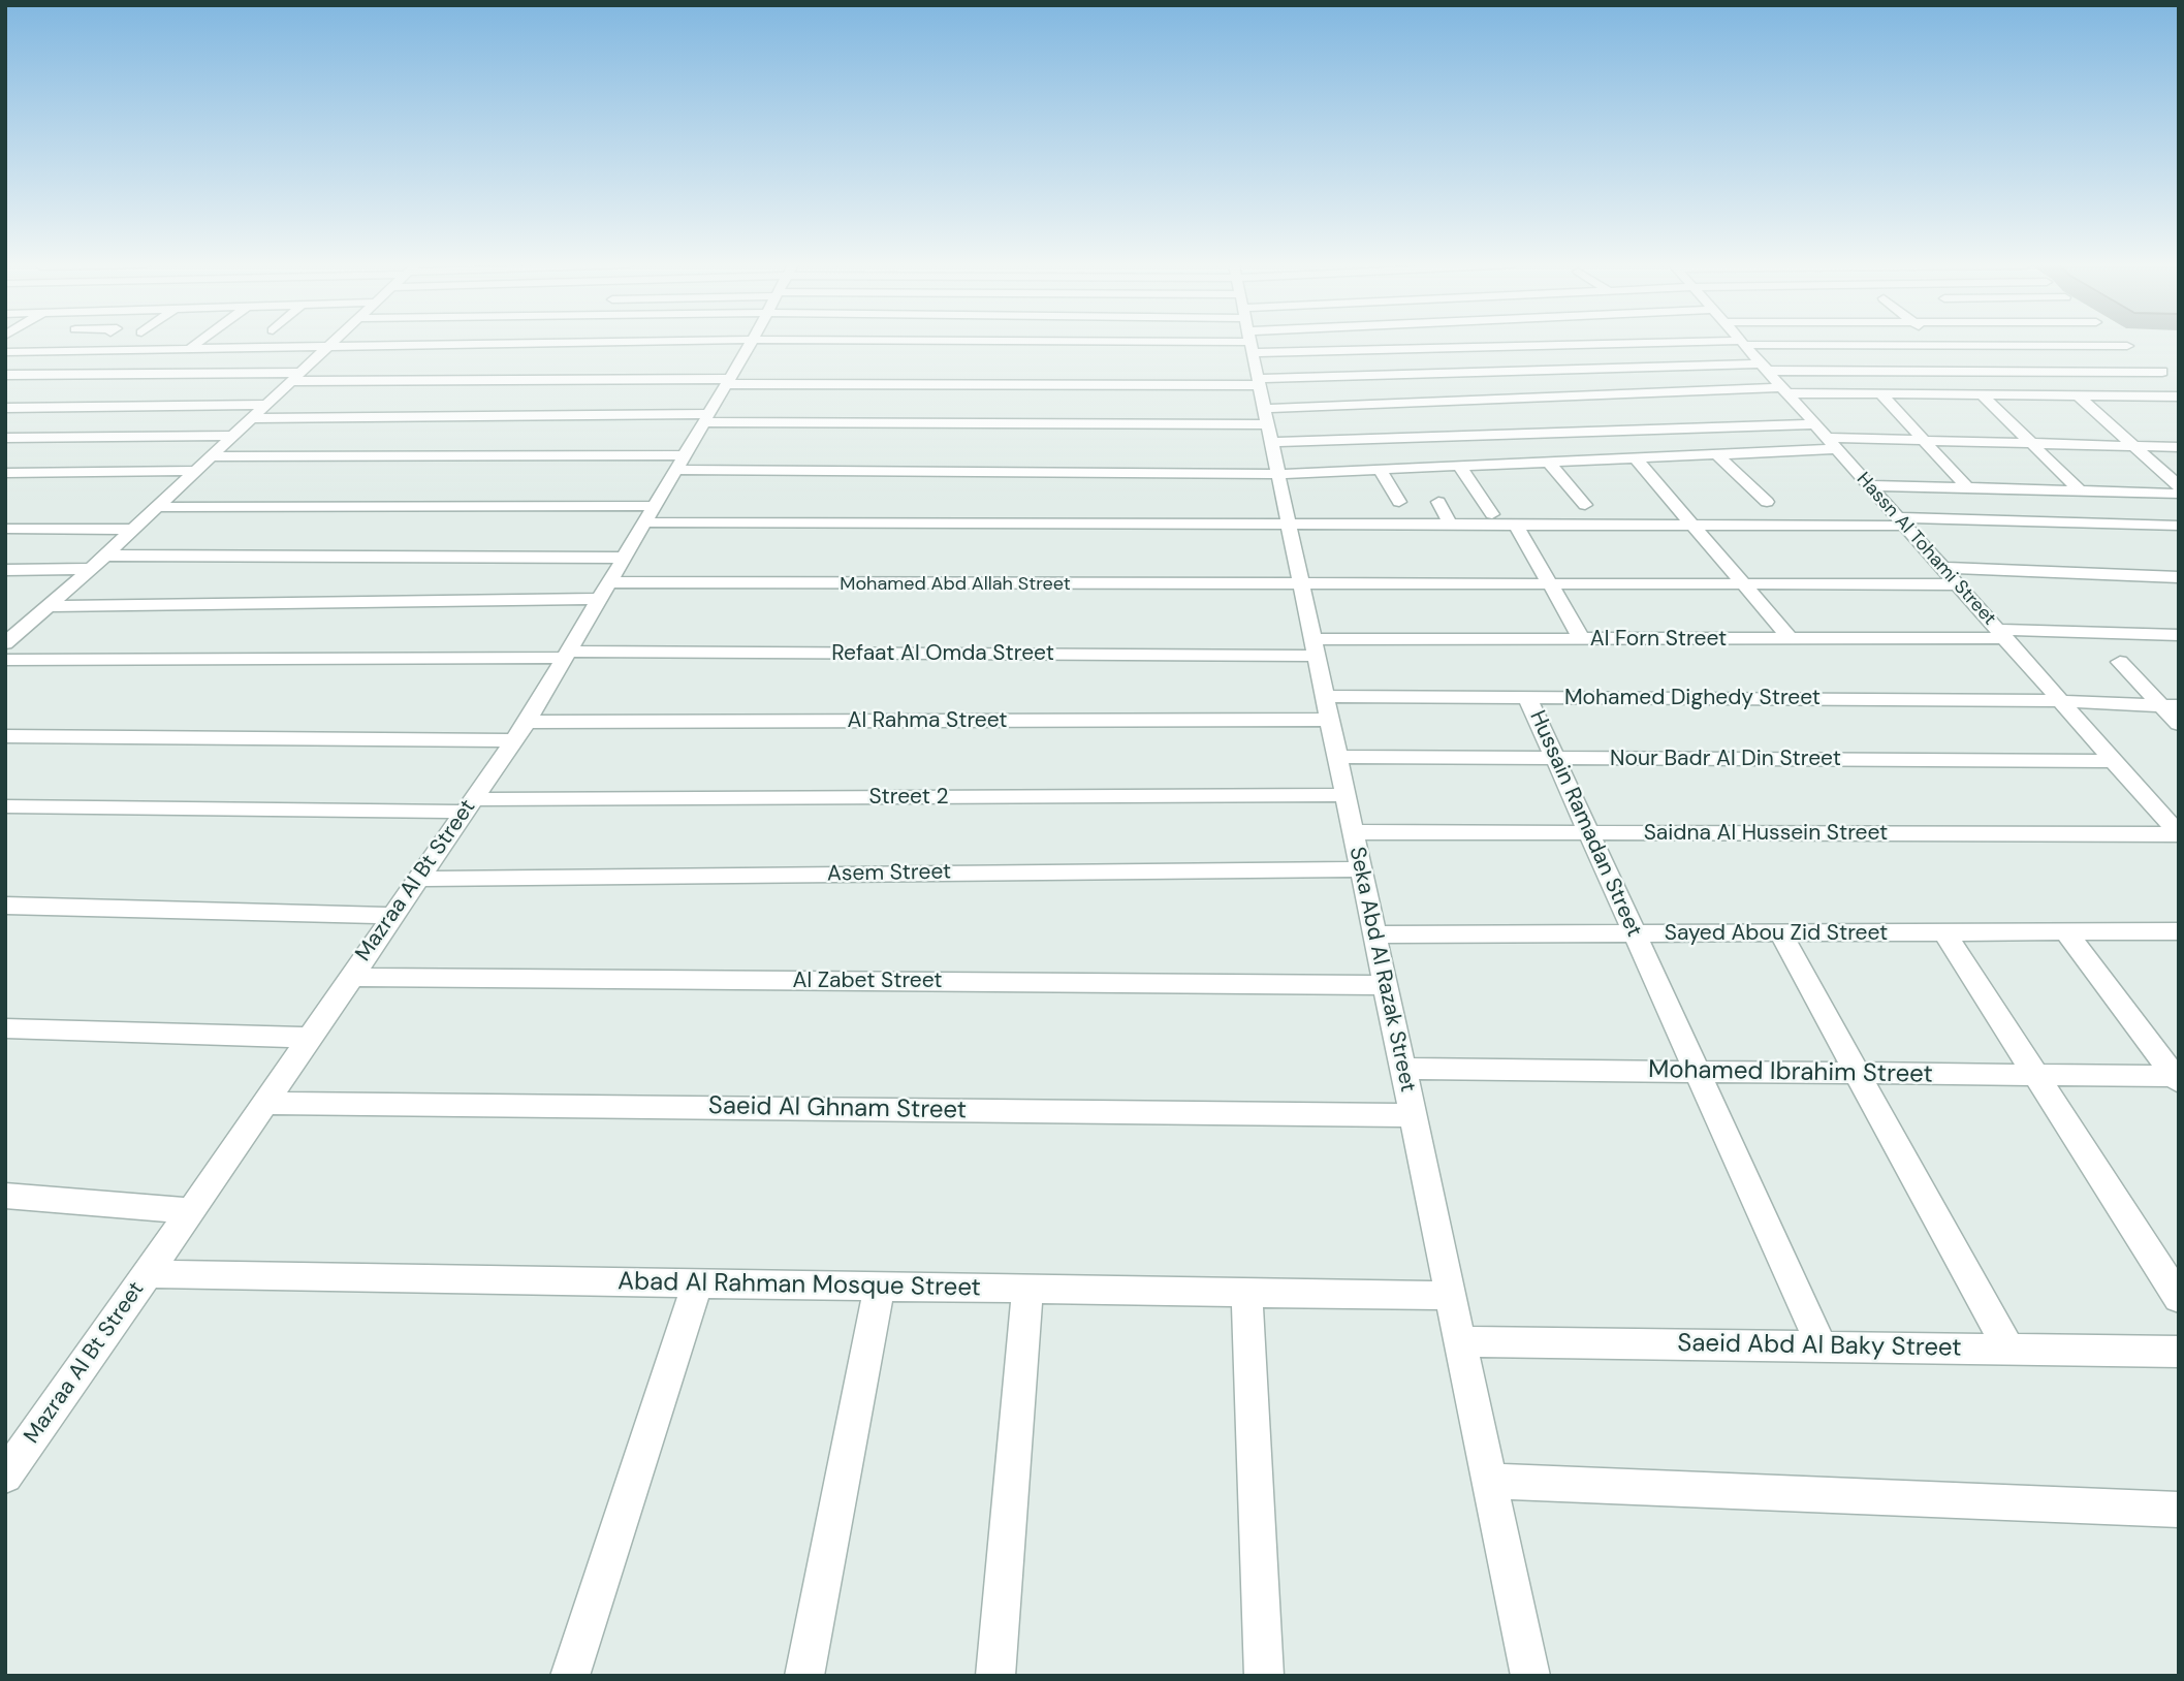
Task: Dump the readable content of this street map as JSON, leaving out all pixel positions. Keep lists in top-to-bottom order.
{
  "streets": {
    "street": [
      "Hassn Al Tohami Street",
      "Mohamed Abd Allah Street",
      "Al Forn Street",
      "Refaat Al Omda Street",
      "Mohamed Dighedy Street",
      "Al Rahma Street",
      "Nour Badr Al Din Street",
      "Street 2",
      "Hussain Ramadan Street",
      "Saidna Al Hussein Street",
      "Asem Street",
      "Mazraa Al Bt Street",
      "Sayed Abou Zid Street",
      "Seka Abd Al Razak Street",
      "Al Zabet Street",
      "Mohamed Ibrahim Street",
      "Saeid Al Ghnam Street",
      "Abad Al Rahman Mosque Street",
      "Saeid Abd Al Baky Street"
    ]
  },
  "crossings": [
    ["Hassn Al Tohami Street", "Mohamed Abd Allah Street"],
    ["Hassn Al Tohami Street", "Al Forn Street"],
    ["Hassn Al Tohami Street", "Mohamed Dighedy Street"],
    ["Hassn Al Tohami Street", "Nour Badr Al Din Street"],
    ["Hassn Al Tohami Street", "Saidna Al Hussein Street"],
    ["Mohamed Abd Allah Street", "Mazraa Al Bt Street"],
    ["Mohamed Abd Allah Street", "Seka Abd Al Razak Street"],
    ["Al Forn Street", "Refaat Al Omda Street"],
    ["Al Forn Street", "Seka Abd Al Razak Street"],
    ["Refaat Al Omda Street", "Mazraa Al Bt Street"],
    ["Refaat Al Omda Street", "Seka Abd Al Razak Street"],
    ["Mohamed Dighedy Street", "Al Rahma Street"],
    ["Mohamed Dighedy Street", "Hussain Ramadan Street"],
    ["Mohamed Dighedy Street", "Seka Abd Al Razak Street"],
    ["Al Rahma Street", "Mazraa Al Bt Street"],
    ["Al Rahma Street", "Seka Abd Al Razak Street"],
    ["Nour Badr Al Din Street", "Hussain Ramadan Street"],
    ["Nour Badr Al Din Street", "Seka Abd Al Razak Street"],
    ["Street 2", "Mazraa Al Bt Street"],
    ["Street 2", "Seka Abd Al Razak Street"],
    ["Hussain Ramadan Street", "Saidna Al Hussein Street"],
    ["Hussain Ramadan Street", "Sayed Abou Zid Street"],
    ["Hussain Ramadan Street", "Mohamed Ibrahim Street"],
    ["Hussain Ramadan Street", "Saeid Abd Al Baky Street"],
    ["Saidna Al Hussein Street", "Seka Abd Al Razak Street"],
    ["Asem Street", "Mazraa Al Bt Street"],
    ["Asem Street", "Seka Abd Al Razak Street"],
    ["Mazraa Al Bt Street", "Al Zabet Street"],
    ["Mazraa Al Bt Street", "Saeid Al Ghnam Street"],
    ["Mazraa Al Bt Street", "Abad Al Rahman Mosque Street"],
    ["Sayed Abou Zid Street", "Seka Abd Al Razak Street"],
    ["Seka Abd Al Razak Street", "Al Zabet Street"],
    ["Seka Abd Al Razak Street", "Mohamed Ibrahim Street"],
    ["Seka Abd Al Razak Street", "Saeid Al Ghnam Street"],
    ["Seka Abd Al Razak Street", "Abad Al Rahman Mosque Street"],
    ["Seka Abd Al Razak Street", "Saeid Abd Al Baky Street"]
  ]
}
